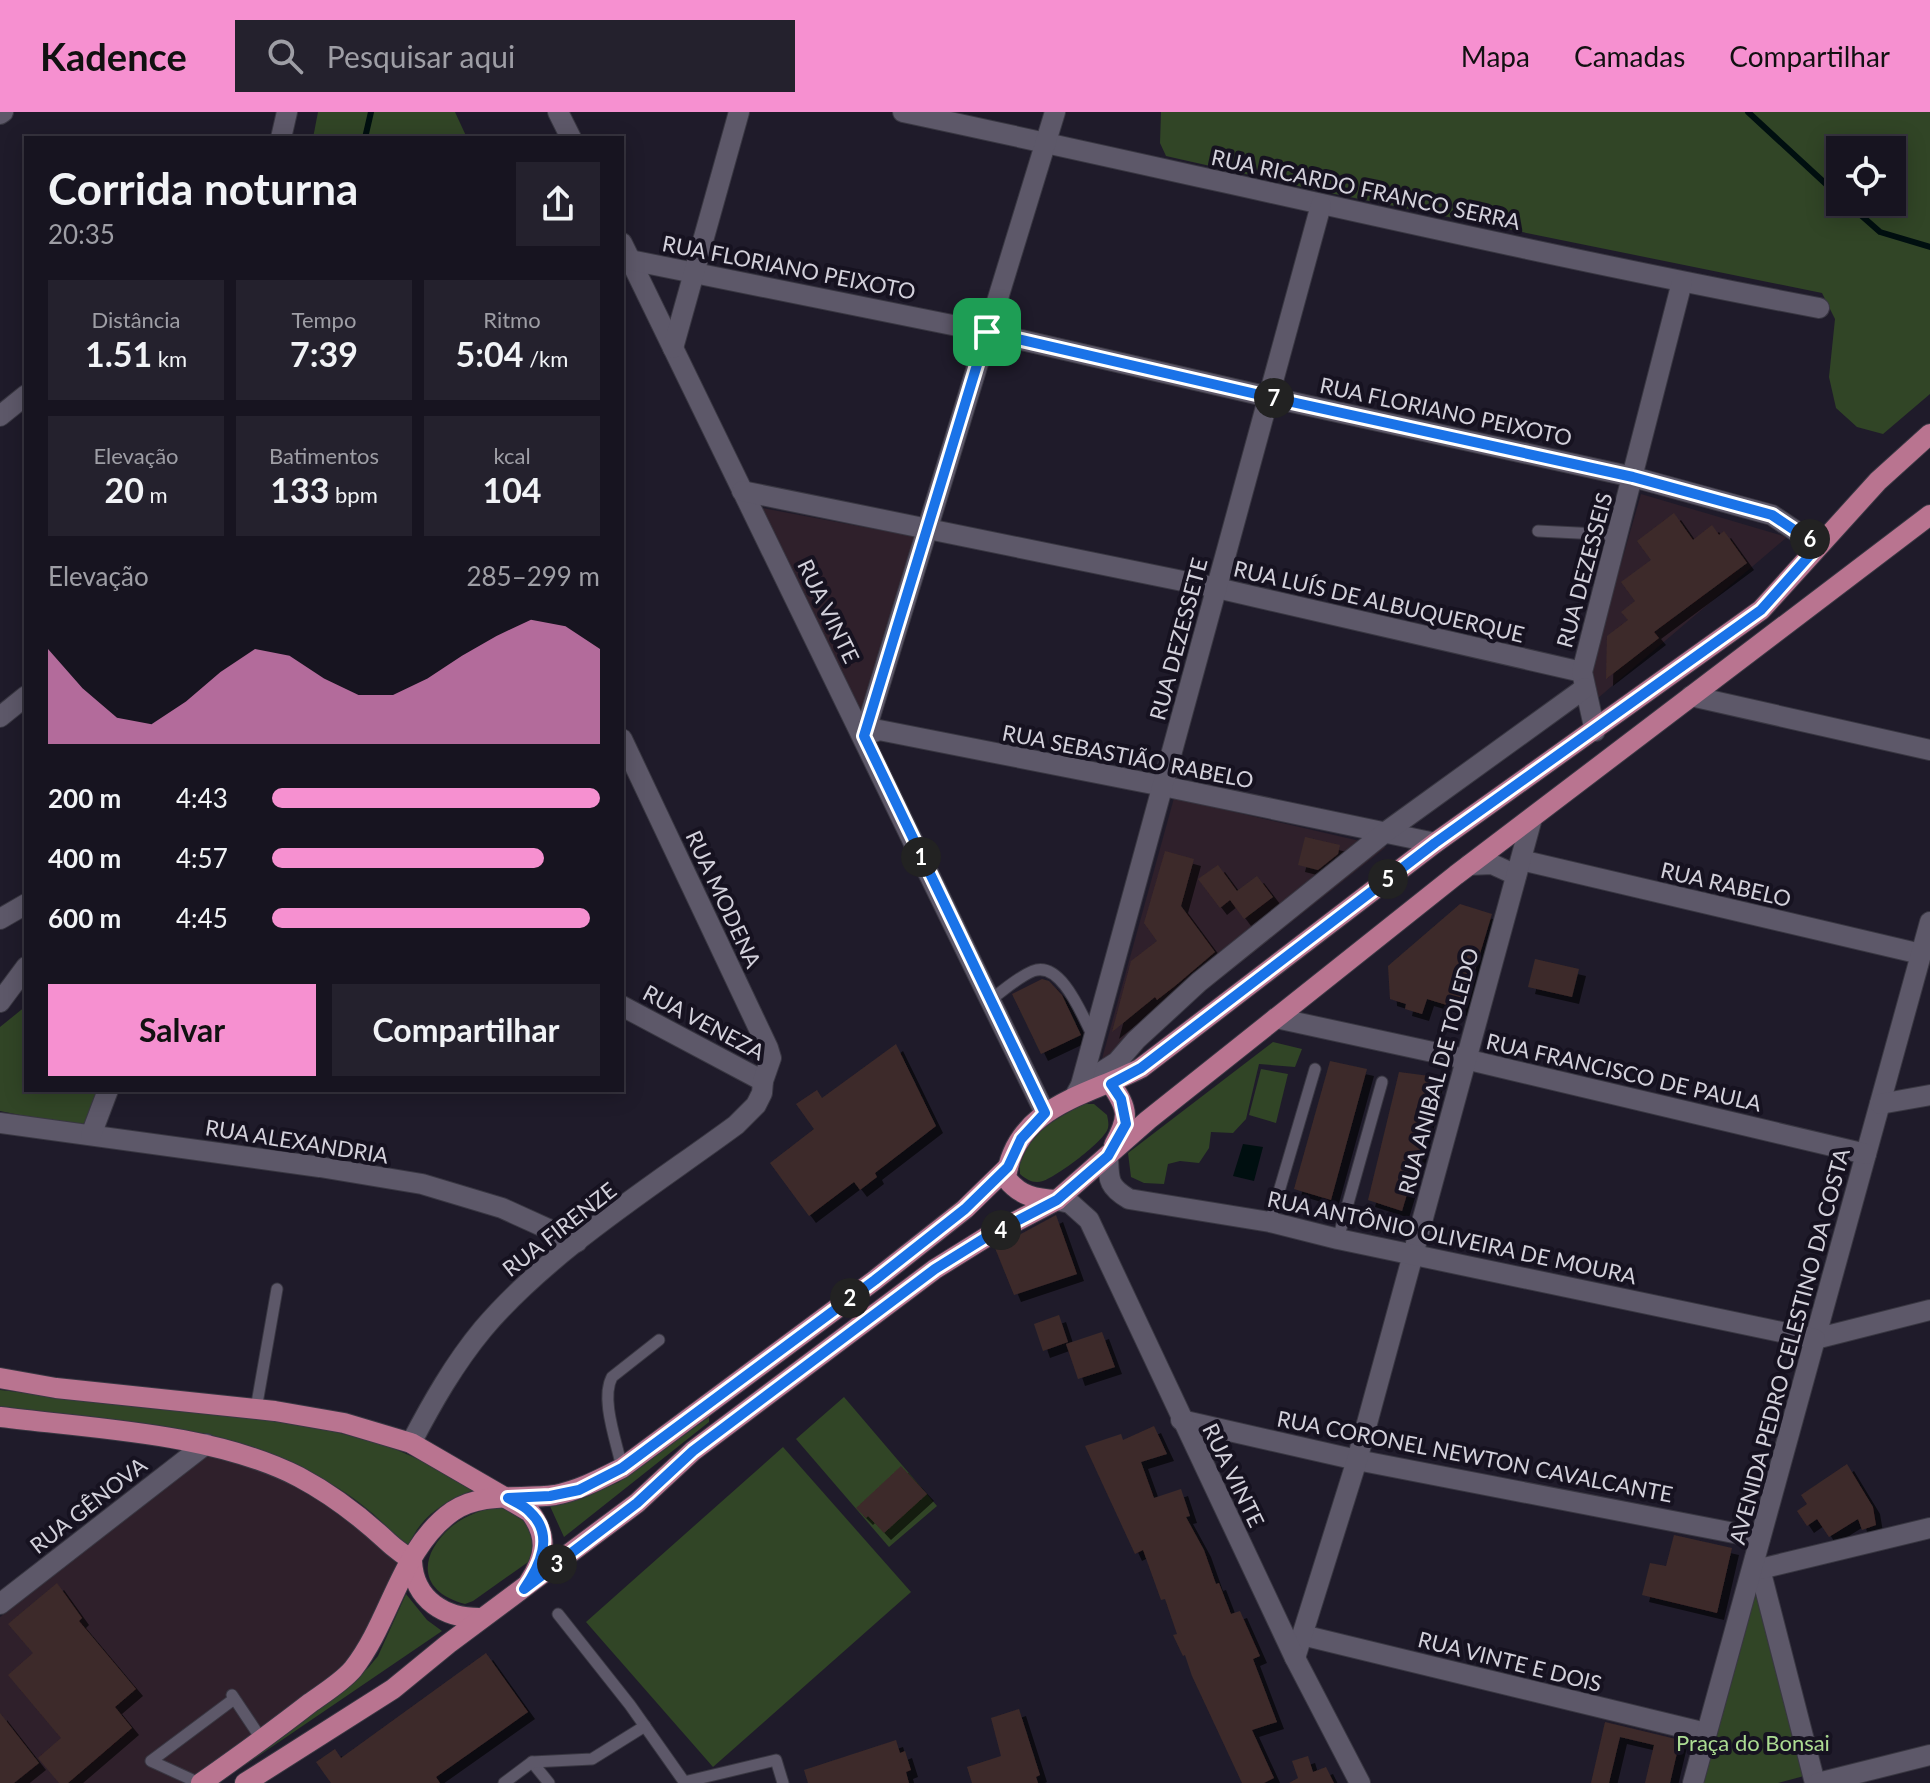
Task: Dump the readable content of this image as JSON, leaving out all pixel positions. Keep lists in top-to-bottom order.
{
  "streets": {
    "street": [
      "RUA RICARDO FRANCO SERRA",
      "RUA FLORIANO PEIXOTO",
      "RUA DEZESSEIS",
      "RUA LUÍS DE ALBUQUERQUE",
      "RUA VINTE",
      "RUA DEZESSETE",
      "RUA SEBASTIÃO RABELO",
      "RUA RABELO",
      "RUA MODENA",
      "RUA VENEZA",
      "RUA ANIBAL DE TOLEDO",
      "RUA FRANCISCO DE PAULA",
      "RUA ALEXANDRIA",
      "RUA FIRENZE",
      "RUA ANTÔNIO OLIVEIRA DE MOURA",
      "AVENIDA PEDRO CELESTINO DA COSTA",
      "RUA CORONEL NEWTON CAVALCANTE",
      "RUA GÊNOVA",
      "RUA VINTE E DOIS"
    ]
  },
  "crossings": [
    ["RUA RICARDO FRANCO SERRA", "RUA DEZESSEIS"],
    ["RUA RICARDO FRANCO SERRA", "RUA DEZESSETE"],
    ["RUA FLORIANO PEIXOTO", "RUA DEZESSEIS"],
    ["RUA FLORIANO PEIXOTO", "RUA VINTE"],
    ["RUA FLORIANO PEIXOTO", "RUA DEZESSETE"],
    ["RUA DEZESSEIS", "RUA LUÍS DE ALBUQUERQUE"],
    ["RUA LUÍS DE ALBUQUERQUE", "RUA VINTE"],
    ["RUA LUÍS DE ALBUQUERQUE", "RUA DEZESSETE"],
    ["RUA VINTE", "RUA SEBASTIÃO RABELO"],
    ["RUA VINTE", "RUA ANIBAL DE TOLEDO"],
    ["RUA VINTE", "RUA CORONEL NEWTON CAVALCANTE"],
    ["RUA DEZESSETE", "RUA SEBASTIÃO RABELO"],
    ["RUA RABELO", "RUA ANIBAL DE TOLEDO"],
    ["RUA RABELO", "AVENIDA PEDRO CELESTINO DA COSTA"],
    ["RUA MODENA", "RUA VENEZA"],
    ["RUA MODENA", "RUA FIRENZE"],
    ["RUA VENEZA", "RUA FIRENZE"],
    ["RUA ANIBAL DE TOLEDO", "RUA FRANCISCO DE PAULA"],
    ["RUA ANIBAL DE TOLEDO", "RUA ANTÔNIO OLIVEIRA DE MOURA"],
    ["RUA ANIBAL DE TOLEDO", "RUA CORONEL NEWTON CAVALCANTE"],
    ["RUA ANIBAL DE TOLEDO", "RUA VINTE E DOIS"],
    ["RUA FRANCISCO DE PAULA", "AVENIDA PEDRO CELESTINO DA COSTA"],
    ["RUA ALEXANDRIA", "RUA FIRENZE"],
    ["RUA ANTÔNIO OLIVEIRA DE MOURA", "AVENIDA PEDRO CELESTINO DA COSTA"],
    ["AVENIDA PEDRO CELESTINO DA COSTA", "RUA CORONEL NEWTON CAVALCANTE"],
    ["AVENIDA PEDRO CELESTINO DA COSTA", "RUA VINTE E DOIS"]
  ],
  "parks": ["Praça do Bonsai"],
  "page": {
    "header": "Kadence",
    "search": "Pesquisar aqui",
    "nav": ["Mapa", "Camadas", "Compartilhar"],
    "heading": ["Corrida noturna", "20:35"],
    "stats": [
      ["Distância", "1.51 km"],
      ["Tempo", "7:39"],
      ["Ritmo", "5:04 /km"],
      ["Elevação", "20 m"],
      ["Batimentos", "133 bpm"],
      ["kcal", "104"]
    ],
    "pins": [
      "7",
      "6",
      "1",
      "5",
      "4",
      "2",
      "3"
    ],
    "chart": ["Elevação", "285–299 m"],
    "list": [
      {
        "name": "200 m",
        "note": "4:43"
      },
      {
        "name": "400 m",
        "note": "4:57"
      },
      {
        "name": "600 m",
        "note": "4:45"
      }
    ],
    "buttons": ["Salvar", "Compartilhar"]
  }
}
